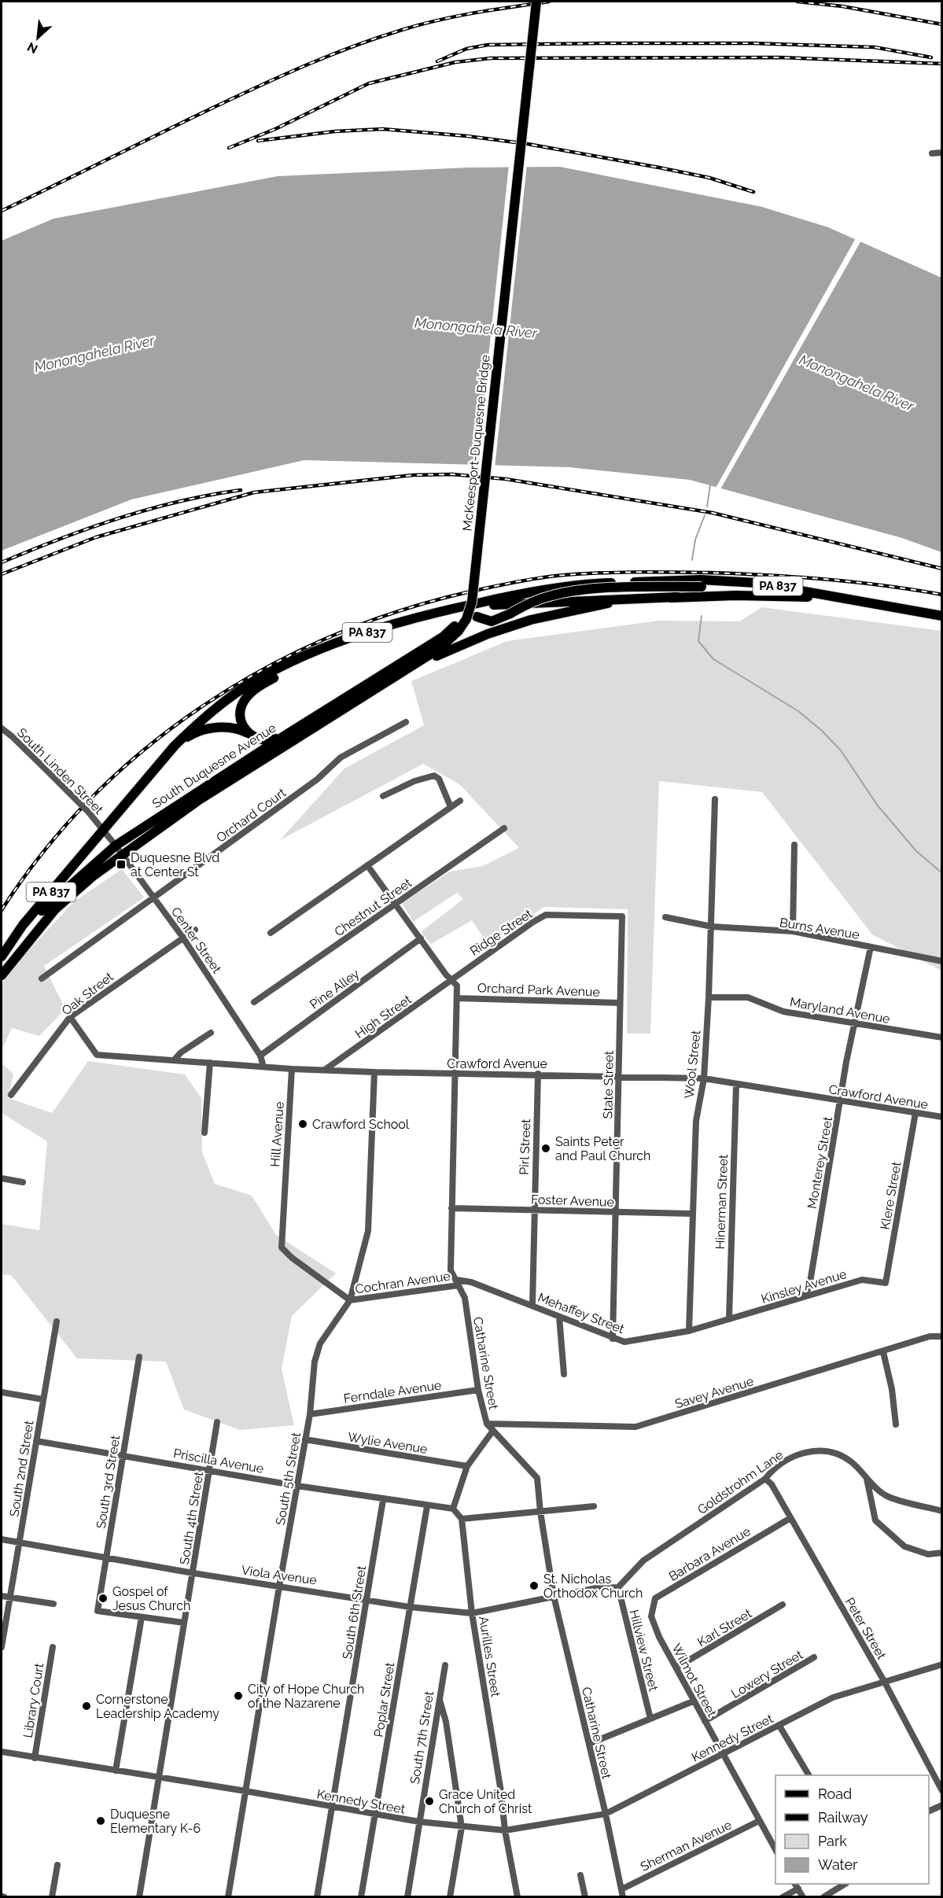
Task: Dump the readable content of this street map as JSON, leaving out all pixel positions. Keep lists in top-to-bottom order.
{
  "streets": {
    "main road": ["McKeesport-Duquesne Bridge", "PA 837", "South Duquesne Avenue"],
    "street": [
      "South Linden Street",
      "Orchard Court",
      "Chestnut Street",
      "Burns Avenue",
      "Ridge Street",
      "Center Street",
      "Pine Alley",
      "Orchard Park Avenue",
      "Oak Street",
      "Maryland Avenue",
      "High Street",
      "Crawford Avenue",
      "Wool Street",
      "State Street",
      "Hill Avenue",
      "Pirl Street",
      "Monterey Street",
      "Klere Street",
      "Foster Avenue",
      "Hinerman Street",
      "Cochran Avenue",
      "Kinsley Avenue",
      "Mehaffey Street",
      "Catharine Street",
      "Ferndale Avenue",
      "Savey Avenue",
      "Wylie Avenue",
      "Priscilla Avenue",
      "South 2nd Street",
      "South 5th Street",
      "South 3rd Street",
      "Goldstrohm Lane",
      "South 4th Street",
      "Barbara Avenue",
      "Viola Avenue",
      "South 6th Street",
      "Karl Street",
      "Peter Street",
      "Hillview Street",
      "Aurilles Street",
      "Lowery Street",
      "Wilmot Street",
      "Poplar Street",
      "Library Court",
      "South 7th Street",
      "Kennedy Street",
      "Sherman Avenue"
    ]
  },
  "crossings": [
    ["McKeesport-Duquesne Bridge", "PA 837"],
    ["McKeesport-Duquesne Bridge", "South Duquesne Avenue"],
    ["PA 837", "South Duquesne Avenue"],
    ["PA 837", "South Linden Street"],
    ["PA 837", "Center Street"],
    ["South Duquesne Avenue", "Center Street"],
    ["South Linden Street", "Center Street"],
    ["Orchard Court", "Center Street"],
    ["Burns Avenue", "Wool Street"],
    ["Burns Avenue", "Monterey Street"],
    ["Ridge Street", "High Street"],
    ["Ridge Street", "State Street"],
    ["Ridge Street", "Catharine Street"],
    ["Center Street", "Pine Alley"],
    ["Center Street", "Oak Street"],
    ["Center Street", "Crawford Avenue"],
    ["Orchard Park Avenue", "State Street"],
    ["Orchard Park Avenue", "Catharine Street"],
    ["Oak Street", "Crawford Avenue"],
    ["Maryland Avenue", "Wool Street"],
    ["Maryland Avenue", "Monterey Street"],
    ["High Street", "Crawford Avenue"],
    ["High Street", "Catharine Street"],
    ["Crawford Avenue", "Wool Street"],
    ["Crawford Avenue", "State Street"],
    ["Crawford Avenue", "Hill Avenue"],
    ["Crawford Avenue", "Pirl Street"],
    ["Crawford Avenue", "Monterey Street"],
    ["Crawford Avenue", "Klere Street"],
    ["Crawford Avenue", "Hinerman Street"],
    ["Crawford Avenue", "Catharine Street"],
    ["Crawford Avenue", "South 5th Street"],
    ["Wool Street", "Foster Avenue"],
    ["Wool Street", "Mehaffey Street"],
    ["State Street", "Foster Avenue"],
    ["State Street", "Mehaffey Street"],
    ["Hill Avenue", "Cochran Avenue"],
    ["Hill Avenue", "South 5th Street"],
    ["Pirl Street", "Foster Avenue"],
    ["Pirl Street", "Mehaffey Street"],
    ["Monterey Street", "Kinsley Avenue"],
    ["Klere Street", "Kinsley Avenue"],
    ["Foster Avenue", "Catharine Street"],
    ["Hinerman Street", "Kinsley Avenue"],
    ["Hinerman Street", "Mehaffey Street"],
    ["Cochran Avenue", "Mehaffey Street"],
    ["Cochran Avenue", "Catharine Street"],
    ["Cochran Avenue", "South 5th Street"],
    ["Kinsley Avenue", "Mehaffey Street"],
    ["Mehaffey Street", "Catharine Street"],
    ["Catharine Street", "Ferndale Avenue"],
    ["Catharine Street", "Savey Avenue"],
    ["Catharine Street", "Viola Avenue"],
    ["Catharine Street", "Kennedy Street"],
    ["Catharine Street", "Sherman Avenue"],
    ["Ferndale Avenue", "South 5th Street"],
    ["Wylie Avenue", "South 5th Street"],
    ["Priscilla Avenue", "South 2nd Street"],
    ["Priscilla Avenue", "South 5th Street"],
    ["Priscilla Avenue", "South 3rd Street"],
    ["Priscilla Avenue", "South 4th Street"],
    ["Priscilla Avenue", "South 6th Street"],
    ["Priscilla Avenue", "Poplar Street"],
    ["South 2nd Street", "Viola Avenue"],
    ["South 5th Street", "Viola Avenue"],
    ["South 5th Street", "Kennedy Street"],
    ["South 3rd Street", "Viola Avenue"],
    ["Goldstrohm Lane", "Peter Street"],
    ["Goldstrohm Lane", "Hillview Street"],
    ["South 4th Street", "Viola Avenue"],
    ["South 4th Street", "Kennedy Street"],
    ["Barbara Avenue", "Peter Street"],
    ["Barbara Avenue", "Wilmot Street"],
    ["Viola Avenue", "South 6th Street"],
    ["Viola Avenue", "Aurilles Street"],
    ["Viola Avenue", "Poplar Street"],
    ["South 6th Street", "Kennedy Street"],
    ["Karl Street", "Wilmot Street"],
    ["Peter Street", "Kennedy Street"],
    ["Aurilles Street", "Kennedy Street"],
    ["Lowery Street", "Wilmot Street"],
    ["Wilmot Street", "Kennedy Street"],
    ["Wilmot Street", "Sherman Avenue"],
    ["Poplar Street", "Kennedy Street"],
    ["Library Court", "Kennedy Street"],
    ["South 7th Street", "Kennedy Street"]
  ],
  "water": ["Monongahela River"],
  "places": {
    "transit": ["Duquesne Blvd at Center St"],
    "other": [
      "Crawford School",
      "Saints Peter and Paul Church",
      "St. Nicholas Orthodox Church",
      "Gospel of Jesus Church",
      "City of Hope Church of the Nazarene",
      "Cornerstone Leadership Academy",
      "Grace United Church of Christ",
      "Duquesne Elementary K-6"
    ]
  },
  "legend": [
    "Road",
    "Railway",
    "Park",
    "Water"
  ],
  "north": "bottom left"
}
